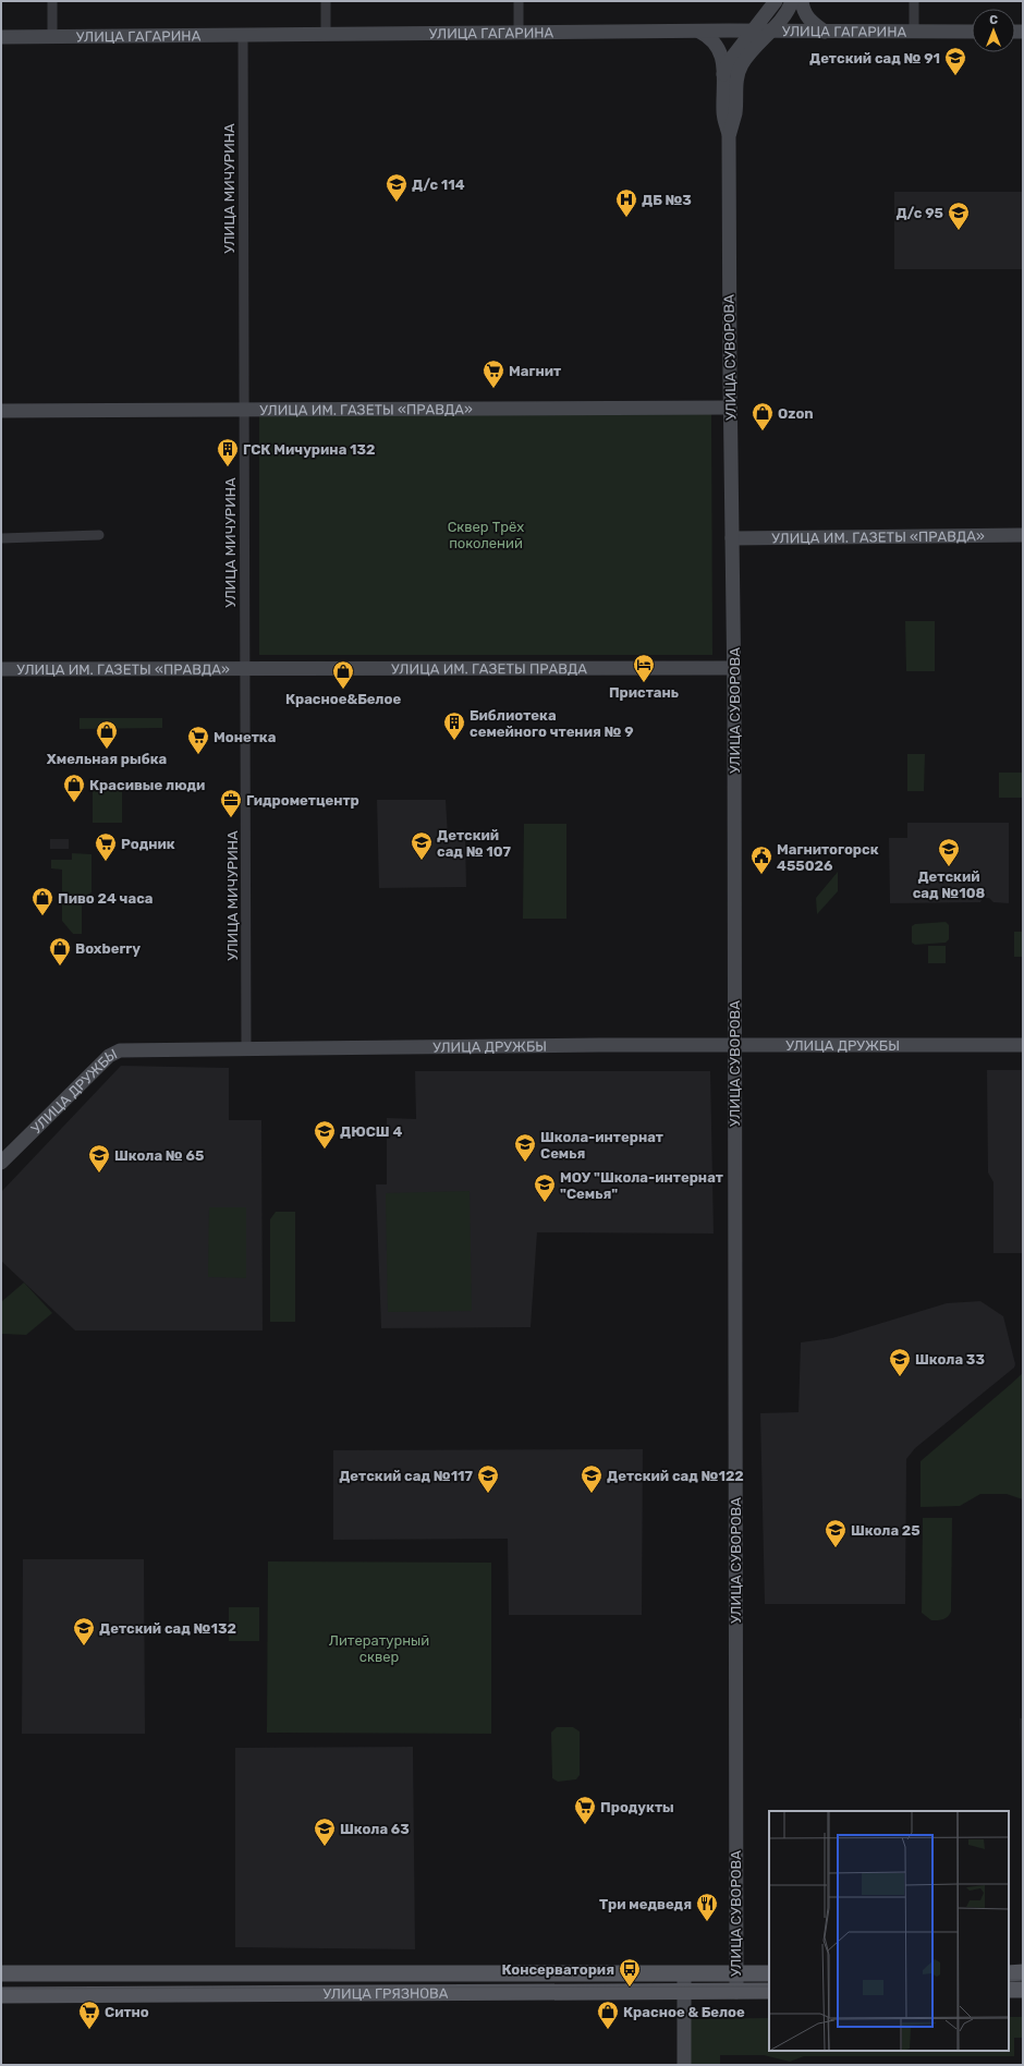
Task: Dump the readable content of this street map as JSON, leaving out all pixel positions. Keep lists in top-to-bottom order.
{
  "streets": {
    "main road": [
      "УЛИЦА ГАГАРИНА",
      "УЛИЦА СУВОРОВА",
      "УЛИЦА ИМ. ГАЗЕТЫ «ПРАВДА»",
      "УЛИЦА ИМ. ГАЗЕТЫ ПРАВДА",
      "УЛИЦА ДРУЖБЫ",
      "УЛИЦА ГРЯЗНОВА"
    ],
    "street": ["УЛИЦА МИЧУРИНА"]
  },
  "crossings": [
    ["УЛИЦА ГАГАРИНА", "УЛИЦА МИЧУРИНА"],
    ["УЛИЦА ГАГАРИНА", "УЛИЦА СУВОРОВА"],
    ["УЛИЦА МИЧУРИНА", "УЛИЦА ИМ. ГАЗЕТЫ «ПРАВДА»"],
    ["УЛИЦА МИЧУРИНА", "УЛИЦА ИМ. ГАЗЕТЫ ПРАВДА"],
    ["УЛИЦА МИЧУРИНА", "УЛИЦА ДРУЖБЫ"],
    ["УЛИЦА СУВОРОВА", "УЛИЦА ИМ. ГАЗЕТЫ «ПРАВДА»"],
    ["УЛИЦА СУВОРОВА", "УЛИЦА ИМ. ГАЗЕТЫ ПРАВДА"],
    ["УЛИЦА СУВОРОВА", "УЛИЦА ДРУЖБЫ"],
    ["УЛИЦА СУВОРОВА", "УЛИЦА ГРЯЗНОВА"],
    ["УЛИЦА ИМ. ГАЗЕТЫ «ПРАВДА»", "УЛИЦА ИМ. ГАЗЕТЫ ПРАВДА"]
  ],
  "parks": ["Сквер Трёх поколений", "Литературный сквер"],
  "places": {
    "school or university": [
      "Детский сад № 91",
      "Д/с 114",
      "Д/с 95",
      "Детский сад № 107",
      "Детский сад №108",
      "ДЮСШ 4",
      "Школа-интернат Семья",
      "Школа № 65",
      "МОУ \"Школа-интернат \"Семья\"",
      "Школа 33",
      "Детский сад №117",
      "Детский сад №122",
      "Школа 25",
      "Детский сад №132",
      "Школа 63"
    ],
    "hospital": ["ДБ №3"],
    "supermarket": [
      "Магнит",
      "Монетка",
      "Родник",
      "Продукты",
      "Ситно"
    ],
    "shop": [
      "Ozon",
      "Красное&Белое",
      "Хмельная рыбка",
      "Красивые люди",
      "Пиво 24 часа",
      "Boxberry",
      "Красное & Белое"
    ],
    "building": ["ГСК Мичурина 132", "Библиотека семейного чтения № 9"],
    "hotel": ["Пристань"],
    "office": ["Гидрометцентр"],
    "public building": ["Магнитогорск 455026"],
    "restaurant": ["Три медведя"],
    "bus stop": ["Консерватория"]
  },
  "north": "top"
}
